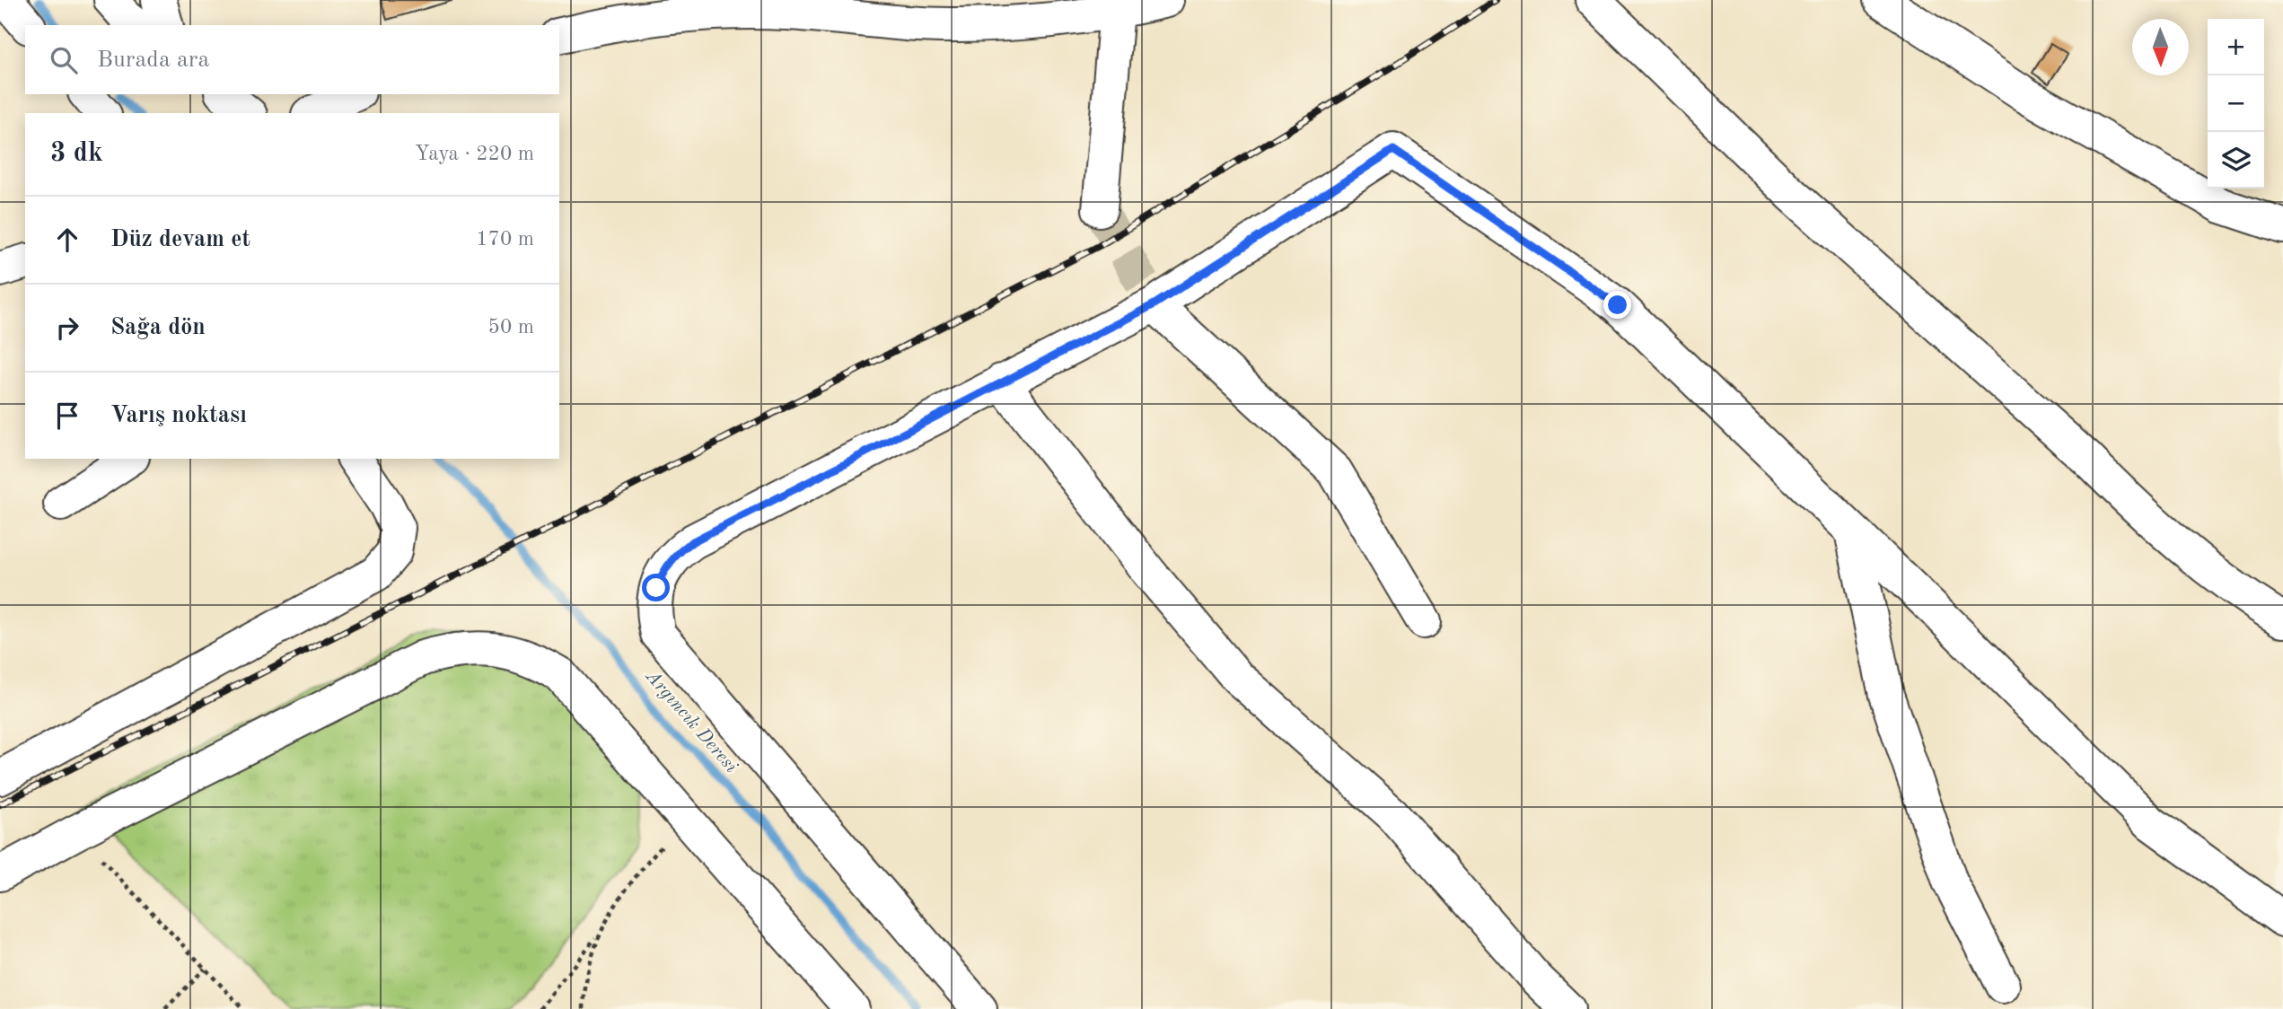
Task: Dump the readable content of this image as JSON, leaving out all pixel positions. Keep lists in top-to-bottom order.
{
  "water": ["Argıncık Deresi"],
  "north": "bottom",
  "page": {
    "map_buttons": ["+", "−"],
    "search": "Burada ara",
    "heading": ["3 dk", "Yaya · 220 m"],
    "list": [
      ["Düz devam et", "170 m"],
      ["Sağa dön", "50 m"],
      "Varış noktası"
    ]
  }
}
